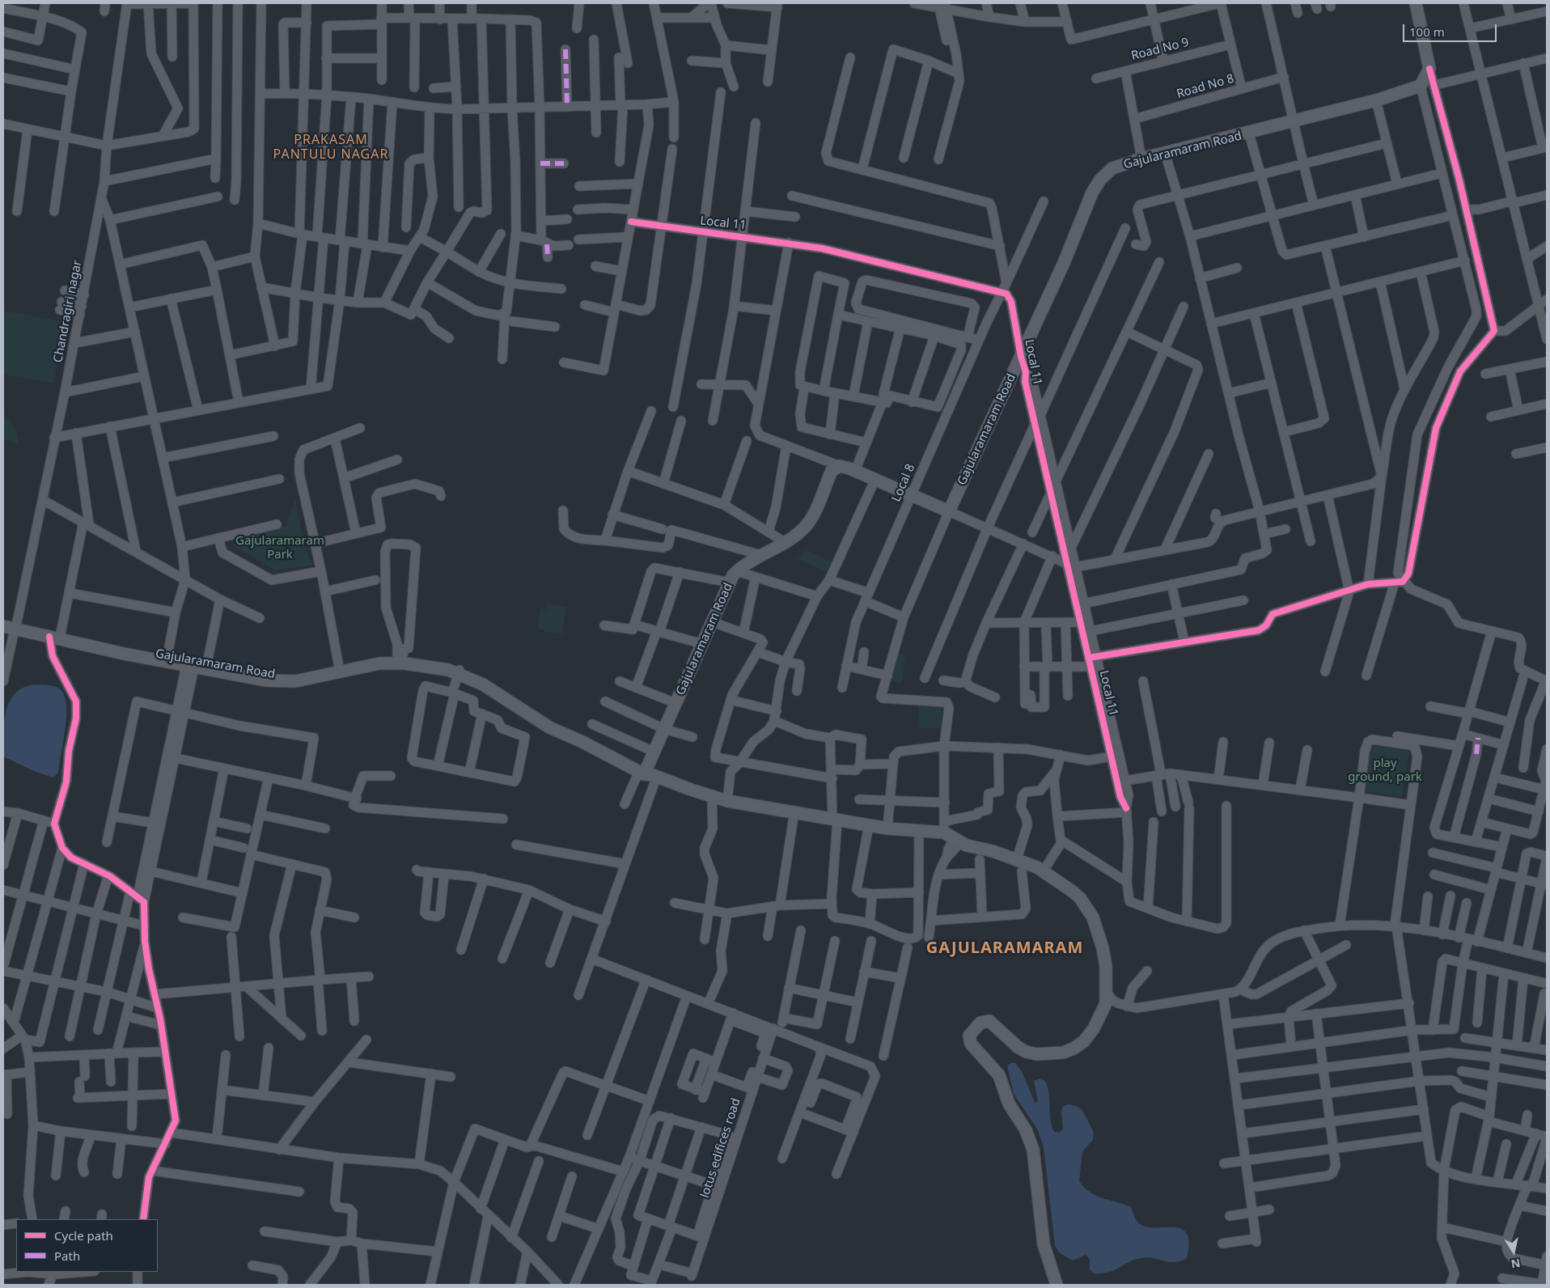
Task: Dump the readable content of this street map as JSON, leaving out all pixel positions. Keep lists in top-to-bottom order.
{
  "streets": {
    "main road": ["Gajularamaram Road"],
    "street": [
      "Road No 9",
      "Road No 8",
      "Local 11",
      "Chandragiri nagar",
      "Local 8",
      "lotus edifices road"
    ]
  },
  "crossings": [
    ["Gajularamaram Road", "Local 11"],
    ["Gajularamaram Road", "Chandragiri nagar"],
    ["Local 11", "Local 8"]
  ],
  "districts": ["PRAKASAM PANTULU NAGAR", "GAJULARAMARAM"],
  "parks": ["Gajularamaram Park", "play ground, park"],
  "legend": ["Cycle path", "Path"],
  "scale_bar": "100 m",
  "north": "bottom"
}
